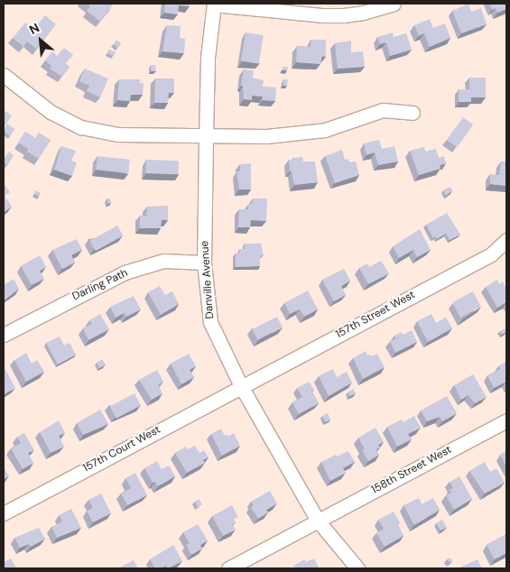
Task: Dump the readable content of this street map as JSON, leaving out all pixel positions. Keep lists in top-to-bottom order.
{
  "streets": {
    "street": [
      "Danville Avenue",
      "Darling Path",
      "157th Street West",
      "157th Court West",
      "158th Street West"
    ]
  },
  "crossings": [
    ["Danville Avenue", "Darling Path"],
    ["Danville Avenue", "157th Street West"],
    ["Danville Avenue", "157th Court West"],
    ["Danville Avenue", "158th Street West"],
    ["157th Street West", "157th Court West"]
  ],
  "north": "top left"
}
